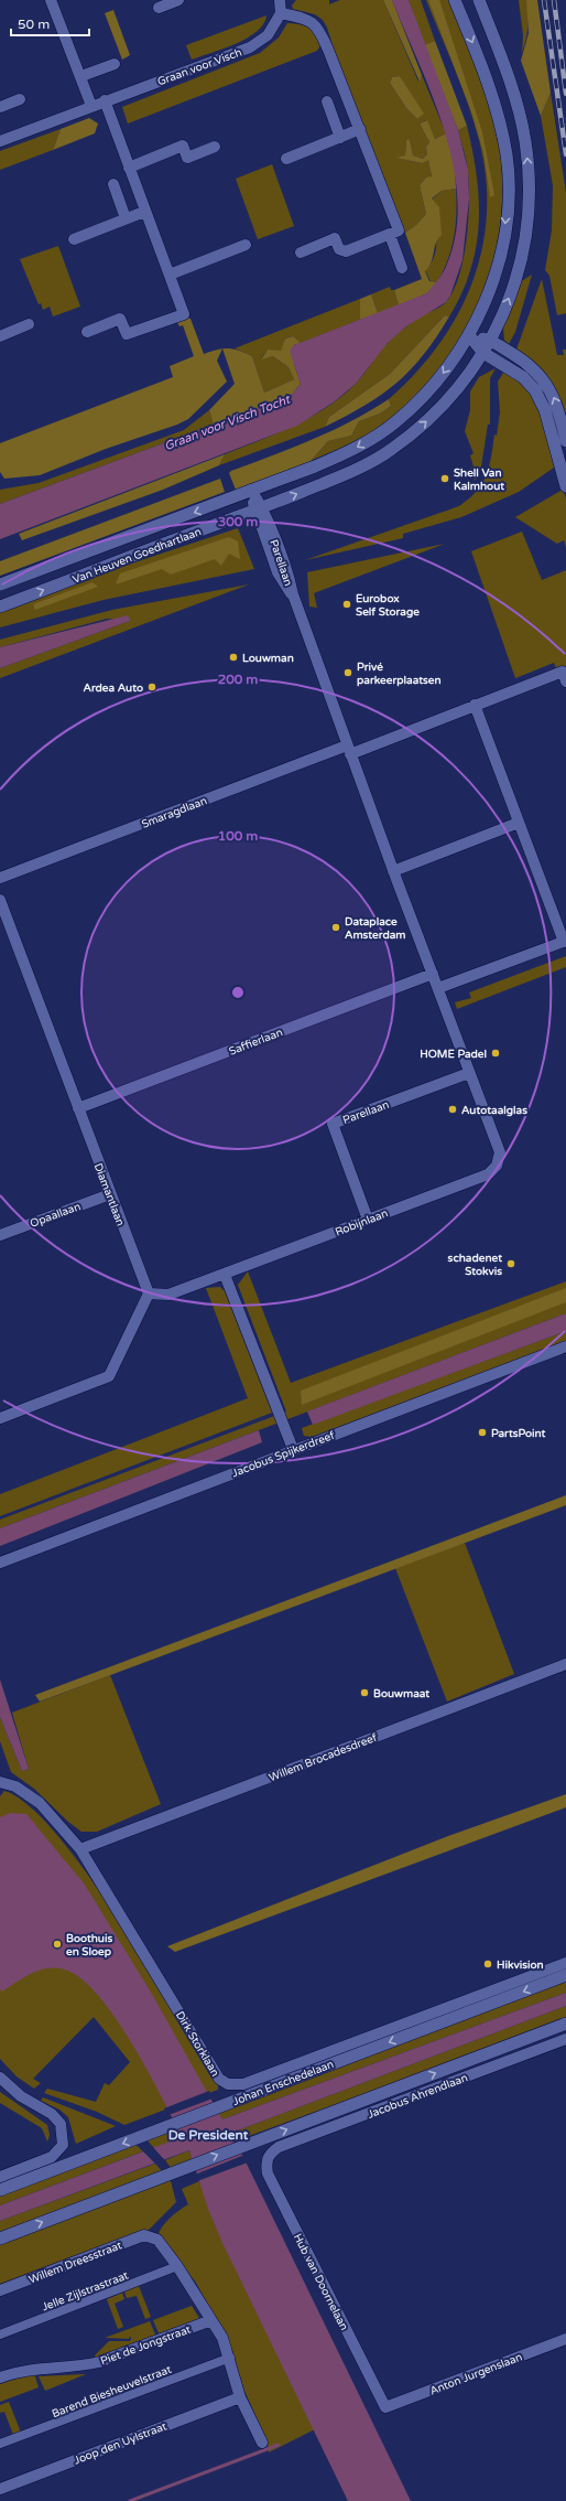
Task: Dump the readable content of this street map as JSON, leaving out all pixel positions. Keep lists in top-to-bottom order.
{
  "streets": {
    "main road": ["Van Heuven Goedhartlaan", "Johan Enschedelaan"],
    "street": [
      "Graan voor Visch",
      "Parellaan",
      "Smaragdlaan",
      "Saffierlaan",
      "Diamantlaan",
      "Opaallaan",
      "Robijnlaan",
      "Jacobus Spijkerdreef",
      "Willem Brocadesdreef",
      "Dirk Storklaan",
      "Jacobus Ahrendlaan",
      "Willem Dreesstraat",
      "Hub van Doornelaan",
      "Jelle Zijlstrastraat",
      "Piet de Jongstraat",
      "Anton Jurgenslaan",
      "Barend Biesheuvelstraat",
      "Joop den Uylstraat"
    ]
  },
  "crossings": [
    ["Van Heuven Goedhartlaan", "Parellaan"],
    ["Parellaan", "Smaragdlaan"],
    ["Parellaan", "Saffierlaan"],
    ["Parellaan", "Robijnlaan"],
    ["Saffierlaan", "Diamantlaan"],
    ["Diamantlaan", "Opaallaan"],
    ["Diamantlaan", "Robijnlaan"],
    ["Willem Brocadesdreef", "Dirk Storklaan"],
    ["Jacobus Ahrendlaan", "Hub van Doornelaan"],
    ["Willem Dreesstraat", "Jelle Zijlstrastraat"],
    ["Hub van Doornelaan", "Anton Jurgenslaan"]
  ],
  "districts": ["De President"],
  "water": ["Graan voor Visch Tocht"],
  "places": [
    "Shell Van Kalmhout",
    "Eurobox Self Storage",
    "Louwman",
    "Privé parkeerplaatsen",
    "Ardea Auto",
    "Dataplace Amsterdam",
    "HOME Padel",
    "Autotaalglas",
    "schadenet Stokvis",
    "PartsPoint",
    "Bouwmaat",
    "Boothuis en Sloep",
    "Hikvision"
  ],
  "scale_bar": "50 m",
  "rings": ["300 m", "200 m", "100 m"]
}
